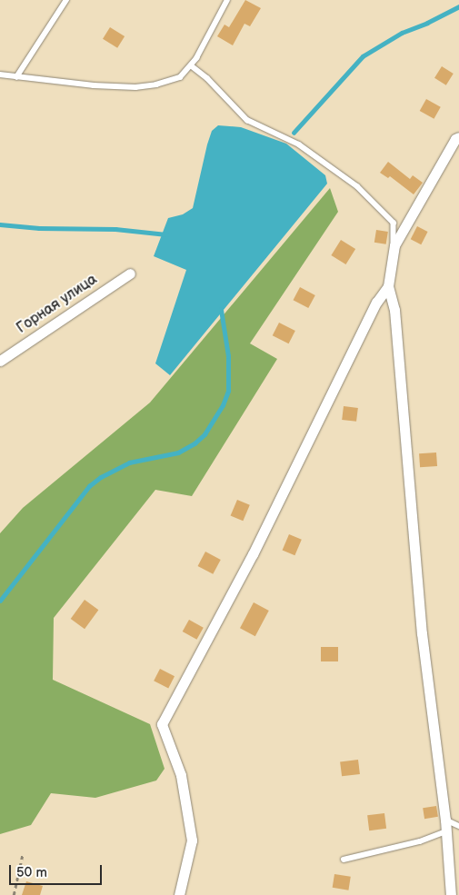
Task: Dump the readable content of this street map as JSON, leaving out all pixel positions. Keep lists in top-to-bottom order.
{
  "streets": {
    "street": ["Горная улица"]
  },
  "scale_bar": "50 m"
}
